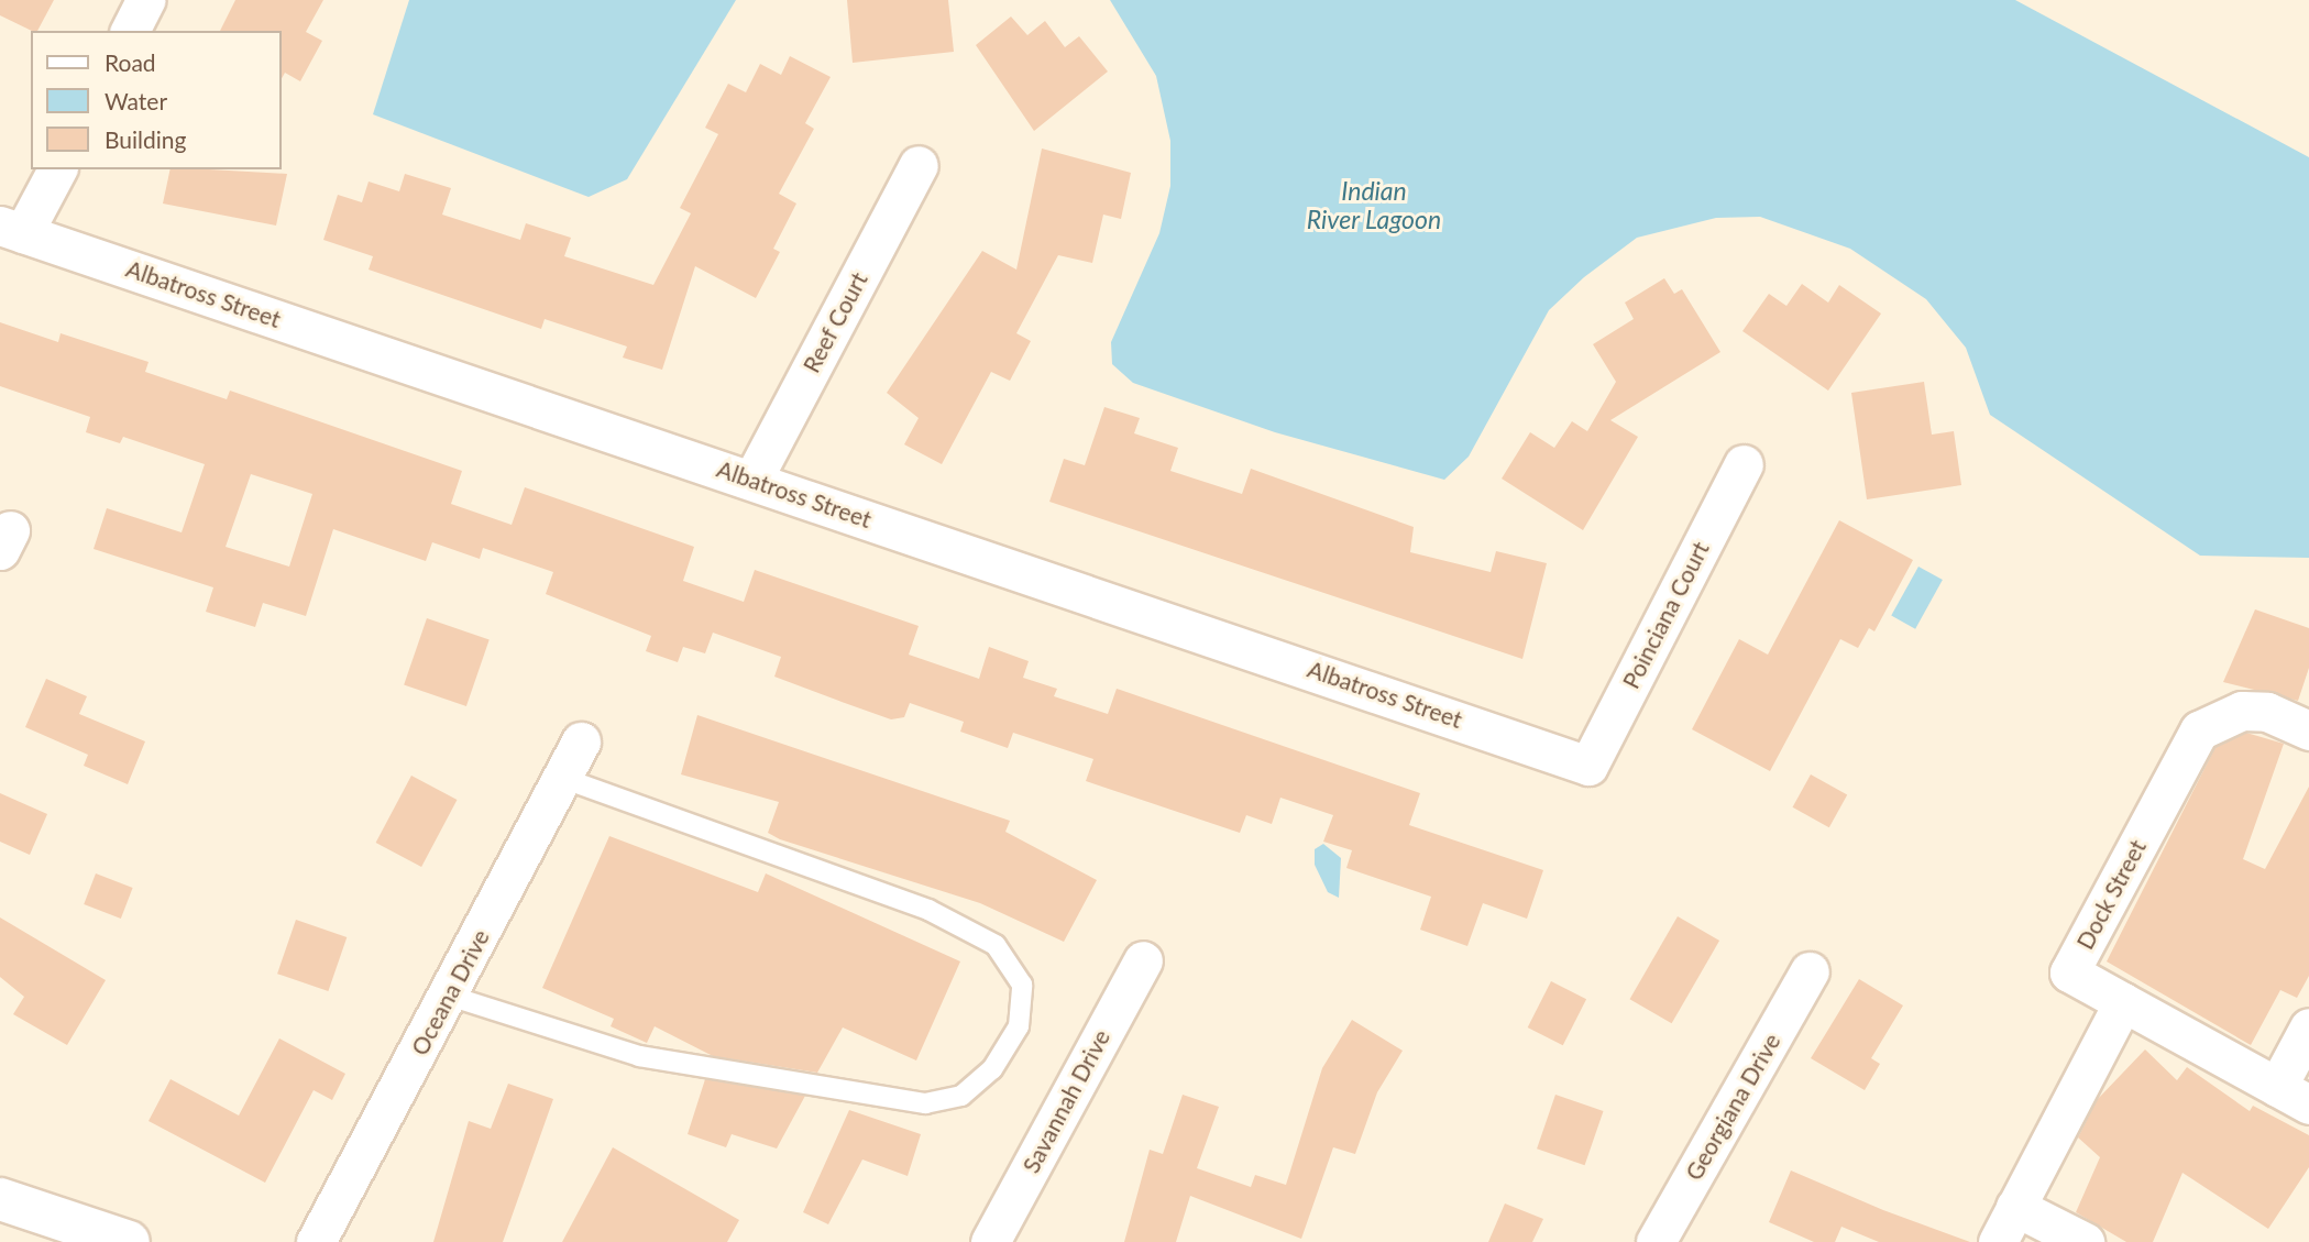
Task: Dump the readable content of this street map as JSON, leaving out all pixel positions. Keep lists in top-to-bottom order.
{
  "streets": {
    "street": [
      "Albatross Street",
      "Reef Court",
      "Poinciana Court",
      "Dock Street",
      "Oceana Drive",
      "Savannah Drive",
      "Georgiana Drive"
    ]
  },
  "crossings": [
    ["Albatross Street", "Reef Court"],
    ["Albatross Street", "Poinciana Court"]
  ],
  "water": ["Indian River Lagoon"],
  "legend": ["Road", "Water", "Building"]
}
